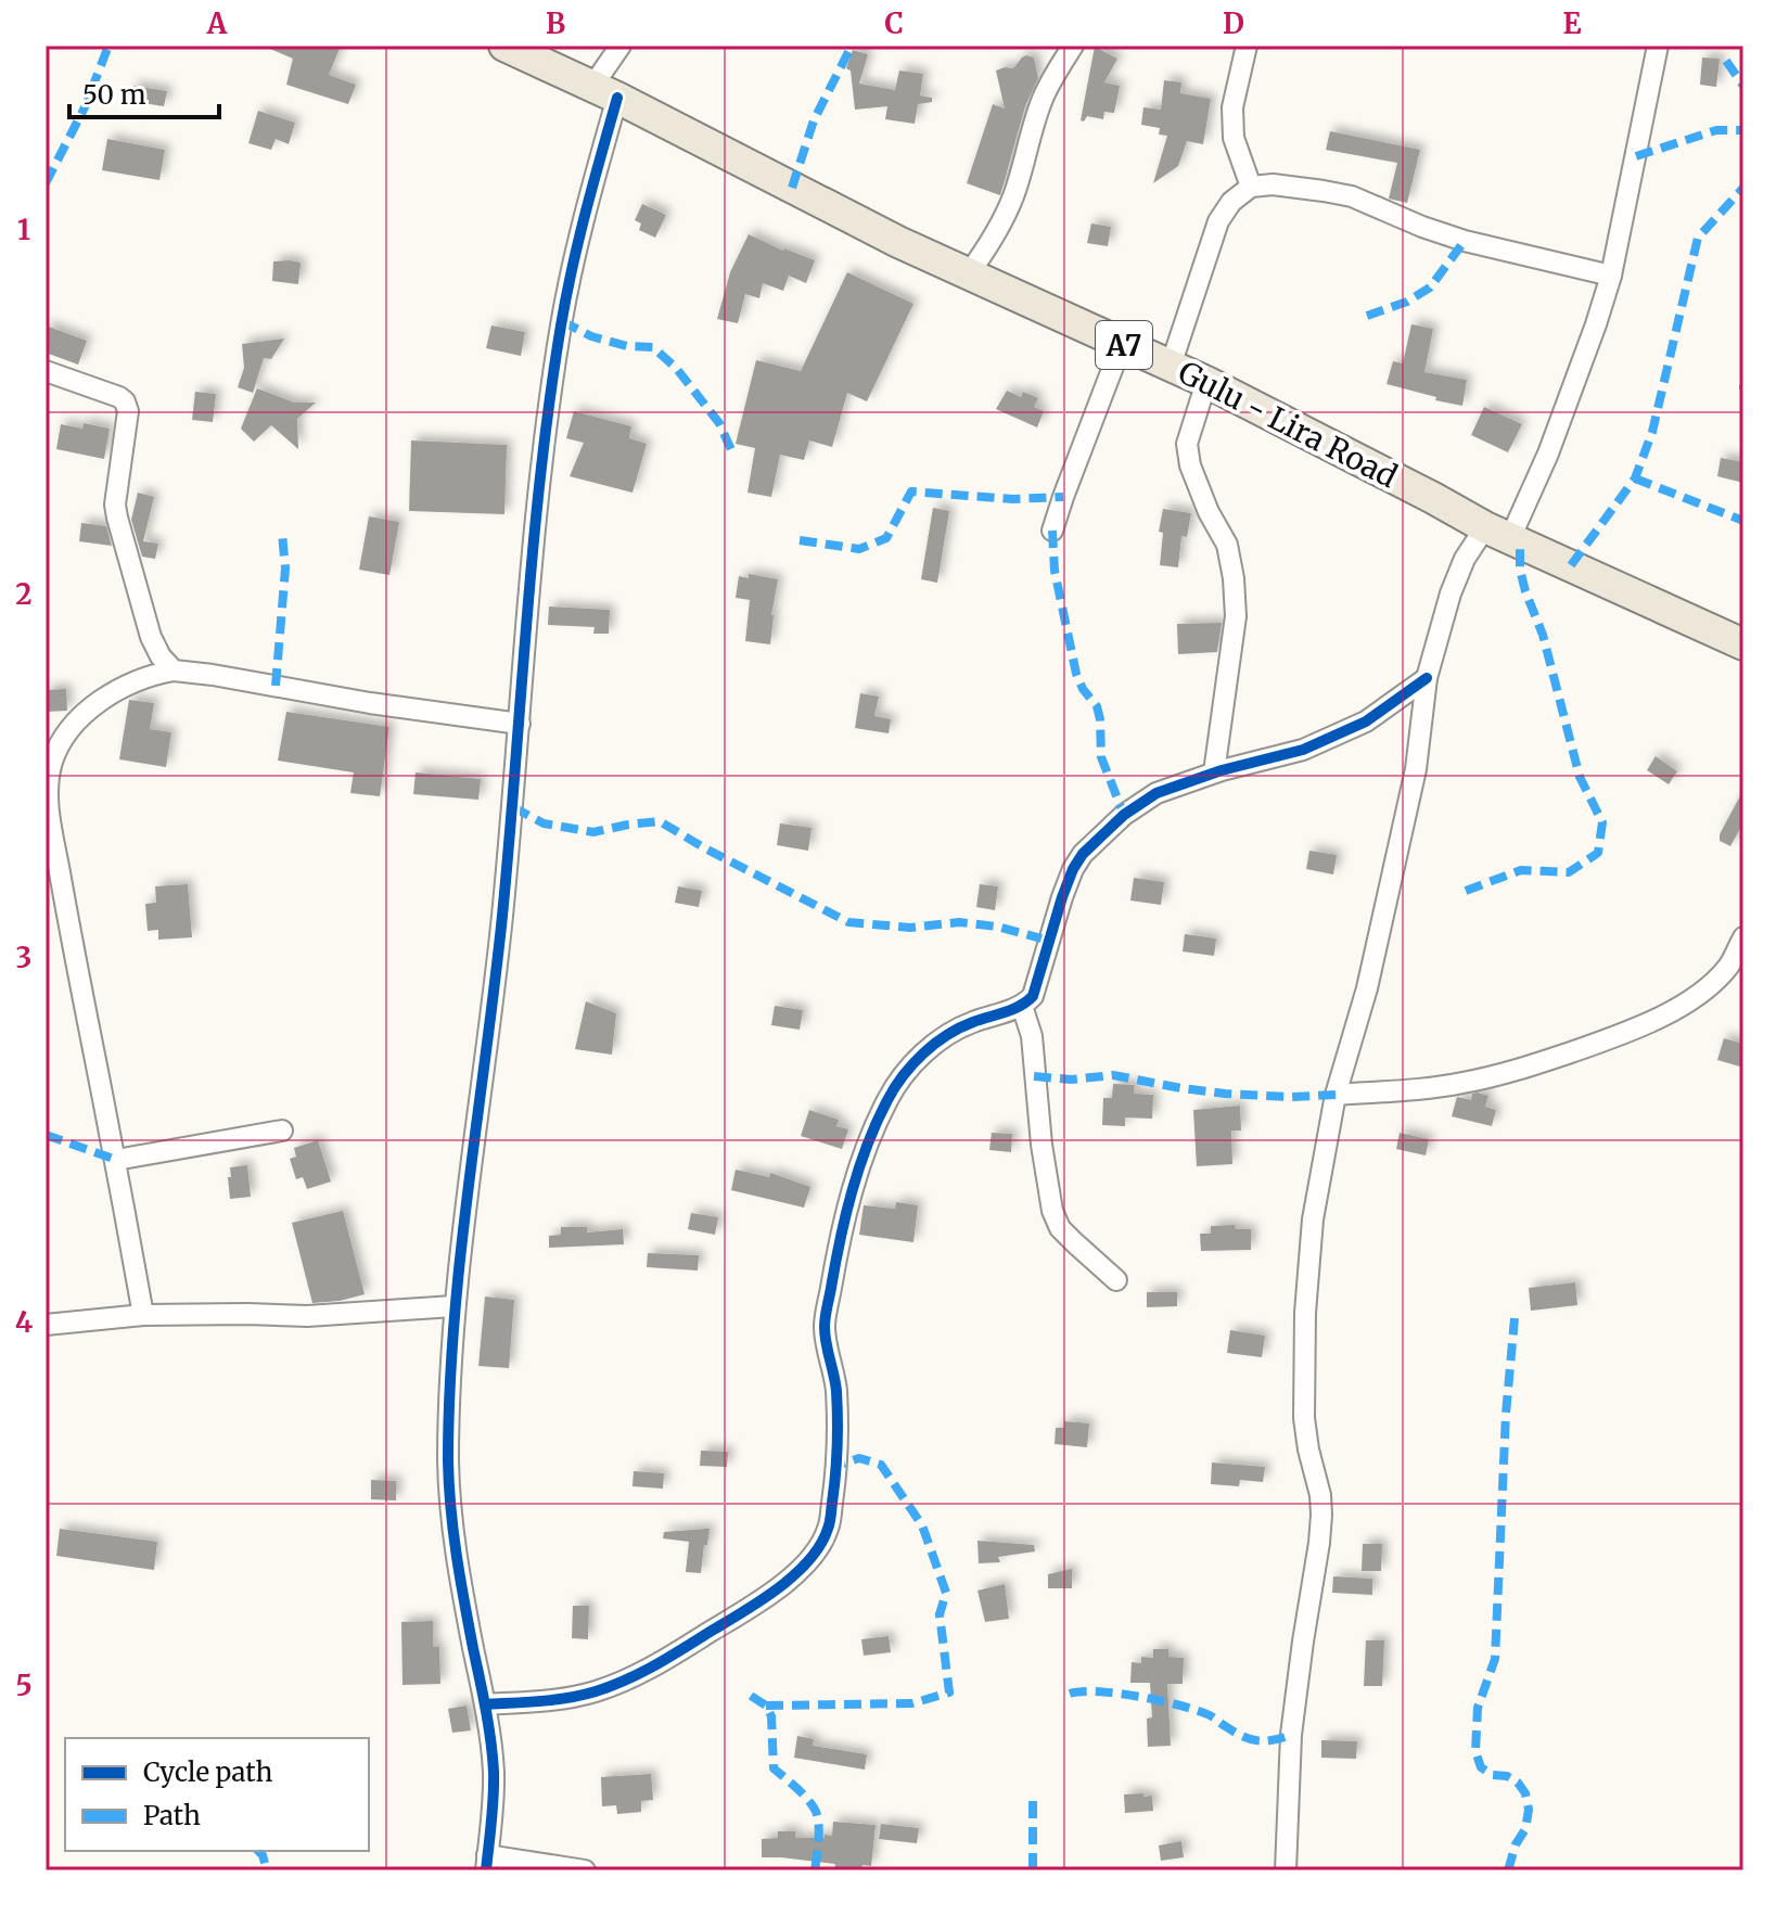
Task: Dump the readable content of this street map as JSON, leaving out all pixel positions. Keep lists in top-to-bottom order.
{
  "streets": {
    "main road": ["A7", "Gulu - Lira Road"]
  },
  "legend": ["Cycle path", "Path"],
  "scale_bar": "50 m",
  "grid": {
    "columns": [
      "A",
      "B",
      "C",
      "D",
      "E"
    ],
    "rows": [
      "1",
      "2",
      "3",
      "4",
      "5"
    ]
  }
}
